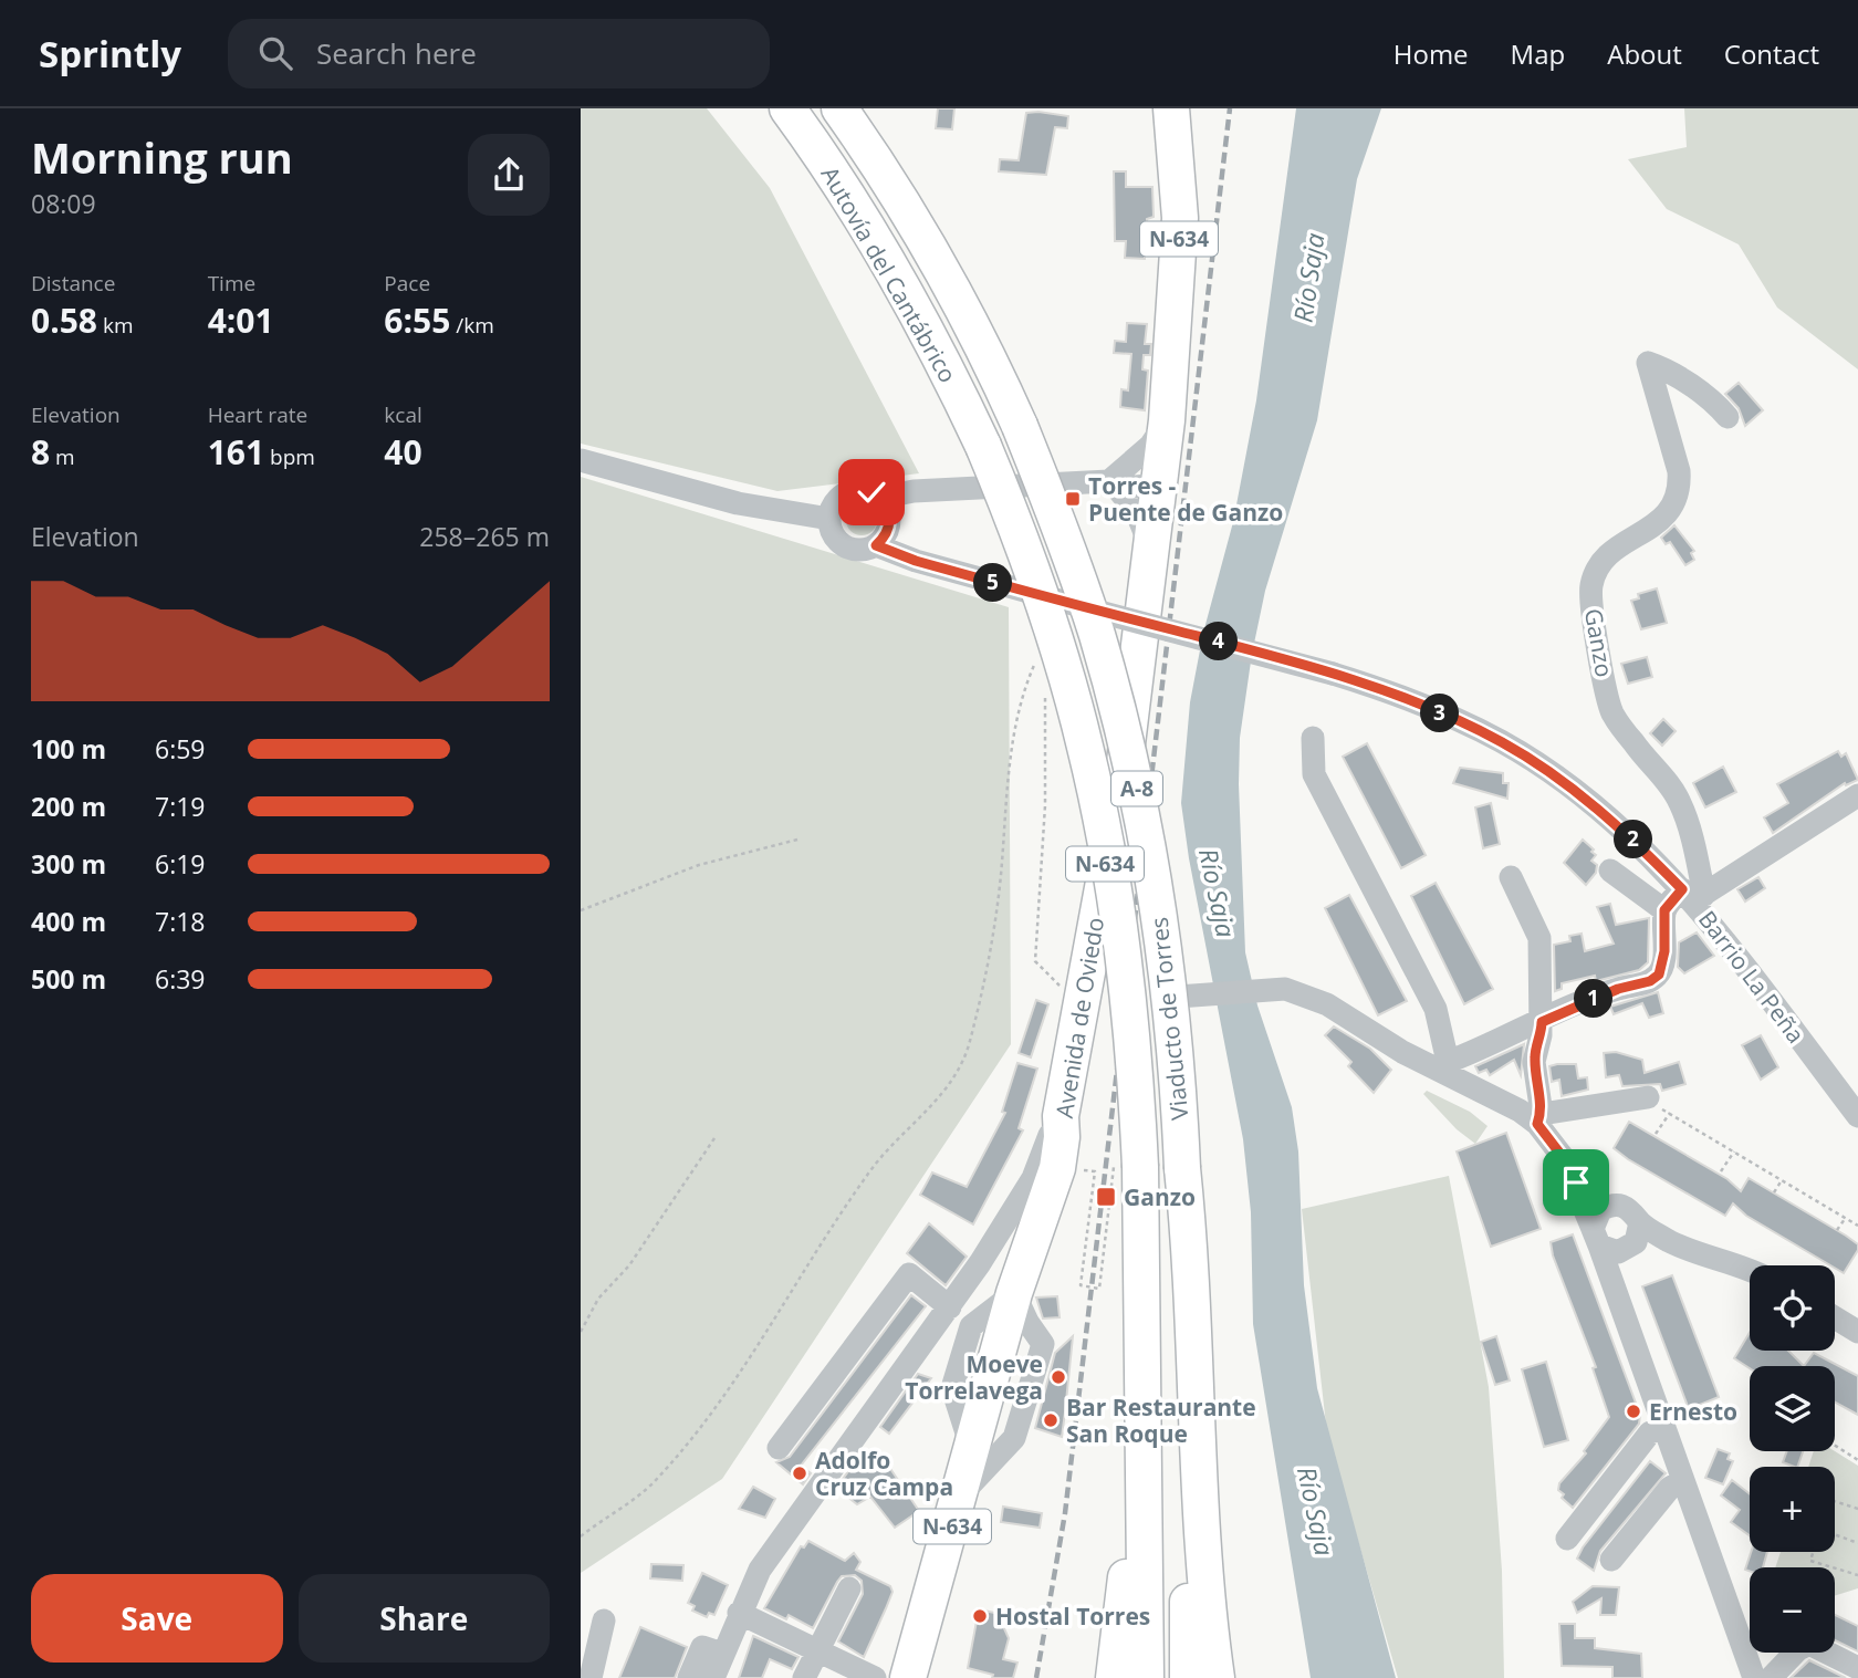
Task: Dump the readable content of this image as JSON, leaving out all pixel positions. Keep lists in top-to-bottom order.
{
  "streets": {
    "highway": [
      "N-634",
      "Autovía del Cantábrico",
      "A-8",
      "Avenida de Oviedo",
      "Viaducto de Torres"
    ],
    "street": ["Ganzo", "Barrio La Peña"]
  },
  "crossings": [
    ["Autovía del Cantábrico", "Viaducto de Torres"],
    ["Ganzo", "Barrio La Peña"],
    ["A-8", "Viaducto de Torres"]
  ],
  "water": ["Río Saja"],
  "places": {
    "transit": ["Torres - Puente de Ganzo", "Ganzo"],
    "other": [
      "Moeve Torrelavega",
      "Ernesto",
      "Bar Restaurante San Roque",
      "Adolfo Cruz Campa",
      "Hostal Torres"
    ]
  },
  "page": {
    "header": "Sprintly",
    "search": "Search here",
    "nav": [
      "Home",
      "Map",
      "About",
      "Contact"
    ],
    "heading": ["Morning run", "08:09"],
    "stats": [
      ["Distance", "0.58 km"],
      ["Time", "4:01"],
      ["Pace", "6:55 /km"],
      ["Elevation", "8 m"],
      ["Heart rate", "161 bpm"],
      ["kcal", "40"]
    ],
    "chart": ["Elevation", "258–265 m"],
    "pins": [
      "5",
      "4",
      "3",
      "2",
      "1"
    ],
    "list": [
      {
        "name": "100 m",
        "note": "6:59"
      },
      {
        "name": "200 m",
        "note": "7:19"
      },
      {
        "name": "300 m",
        "note": "6:19"
      },
      {
        "name": "400 m",
        "note": "7:18"
      },
      {
        "name": "500 m",
        "note": "6:39"
      }
    ],
    "map_buttons": ["+", "−"],
    "buttons": ["Save", "Share"]
  }
}
